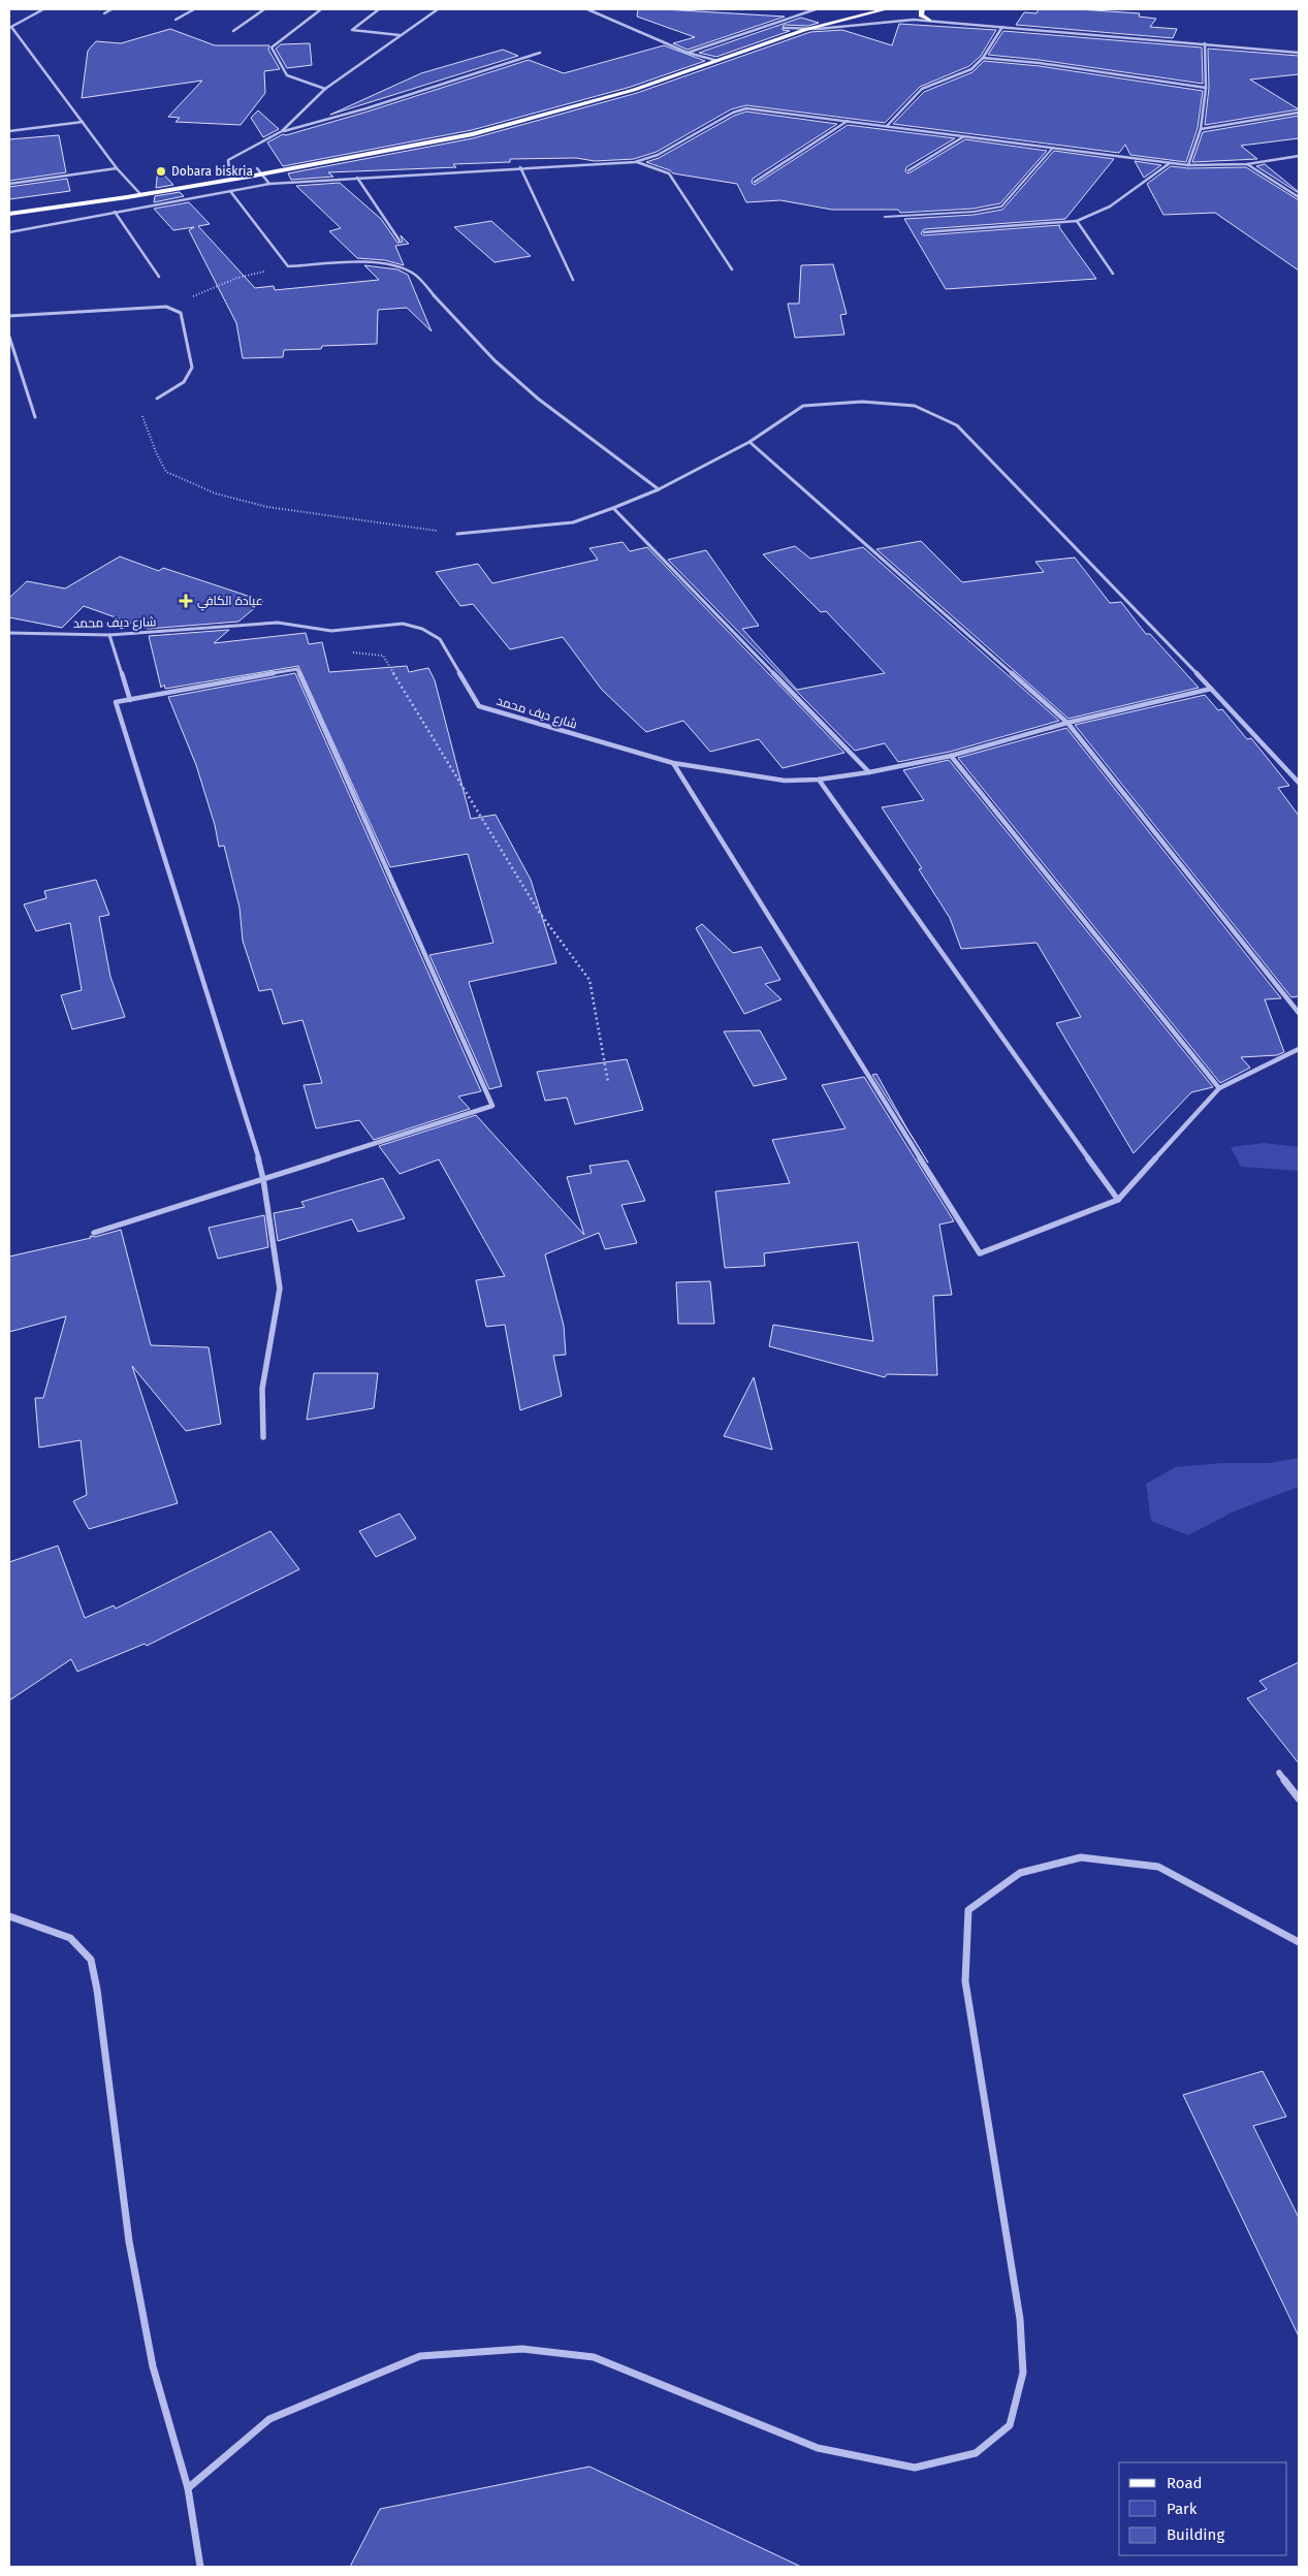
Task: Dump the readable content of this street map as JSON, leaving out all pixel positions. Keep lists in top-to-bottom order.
{
  "streets": {
    "street": ["شارع ديف محمد"]
  },
  "places": {
    "other": ["Dobara biskria"],
    "health": ["عيادة الكافي"]
  },
  "legend": ["Road", "Park", "Building"]
}
